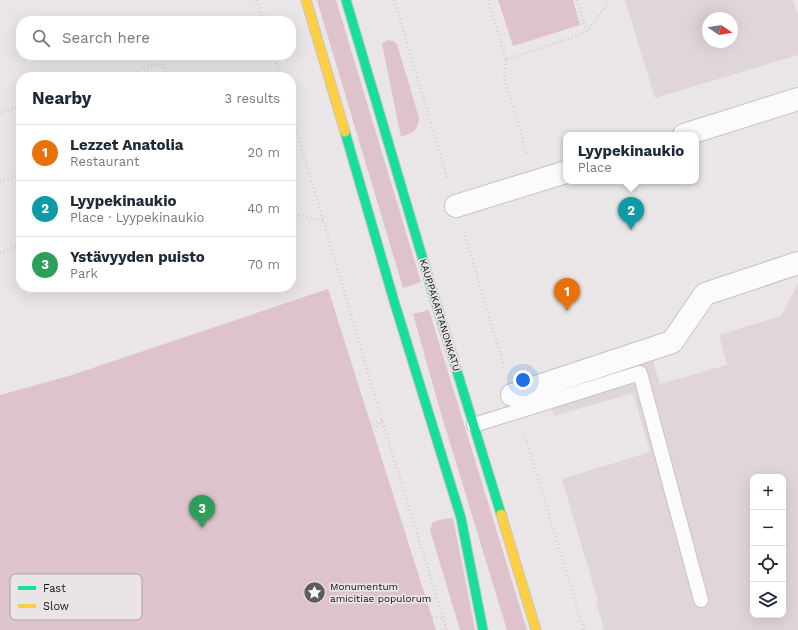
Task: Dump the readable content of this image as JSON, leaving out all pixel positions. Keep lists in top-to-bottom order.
{
  "streets": {
    "main road": ["KAUPPAKARTANONKATU"]
  },
  "places": {
    "place": ["Monumentum amicitiae populorum"]
  },
  "legend": ["Fast", "Slow"],
  "north": "right",
  "page": {
    "search": "Search here",
    "heading": ["Nearby", "3 results"],
    "list": [
      {
        "mark": "1",
        "name": "Lezzet Anatolia",
        "note": "Restaurant",
        "value": "20 m"
      },
      {
        "mark": "2",
        "name": "Lyypekinaukio",
        "note": "Place · Lyypekinaukio",
        "value": "40 m"
      },
      {
        "mark": "3",
        "name": "Ystävyyden puisto",
        "note": "Park",
        "value": "70 m"
      }
    ],
    "popup": ["Lyypekinaukio", "Place"],
    "pins": ["2", "1", "3"],
    "map_buttons": ["+", "−"]
  }
}
